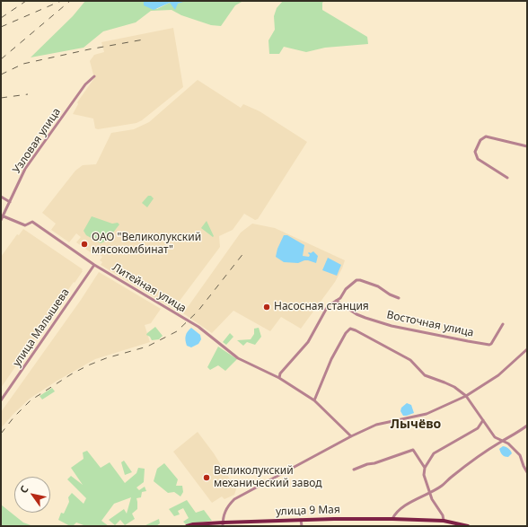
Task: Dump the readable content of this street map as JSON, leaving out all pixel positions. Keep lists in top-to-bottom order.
{
  "streets": {
    "main road": ["улица 9 Мая"],
    "street": [
      "Узловая улица",
      "Литейная улица",
      "Восточная улица",
      "улица Малышева"
    ]
  },
  "crossings": [
    ["Узловая улица", "Литейная улица"],
    ["Литейная улица", "улица Малышева"]
  ],
  "districts": ["Лычёво"],
  "places": ["ОАО \"Великолукский мясокомбинат\"", "Насосная станция", "Великолукский механический завод"],
  "north": "top left"
}
